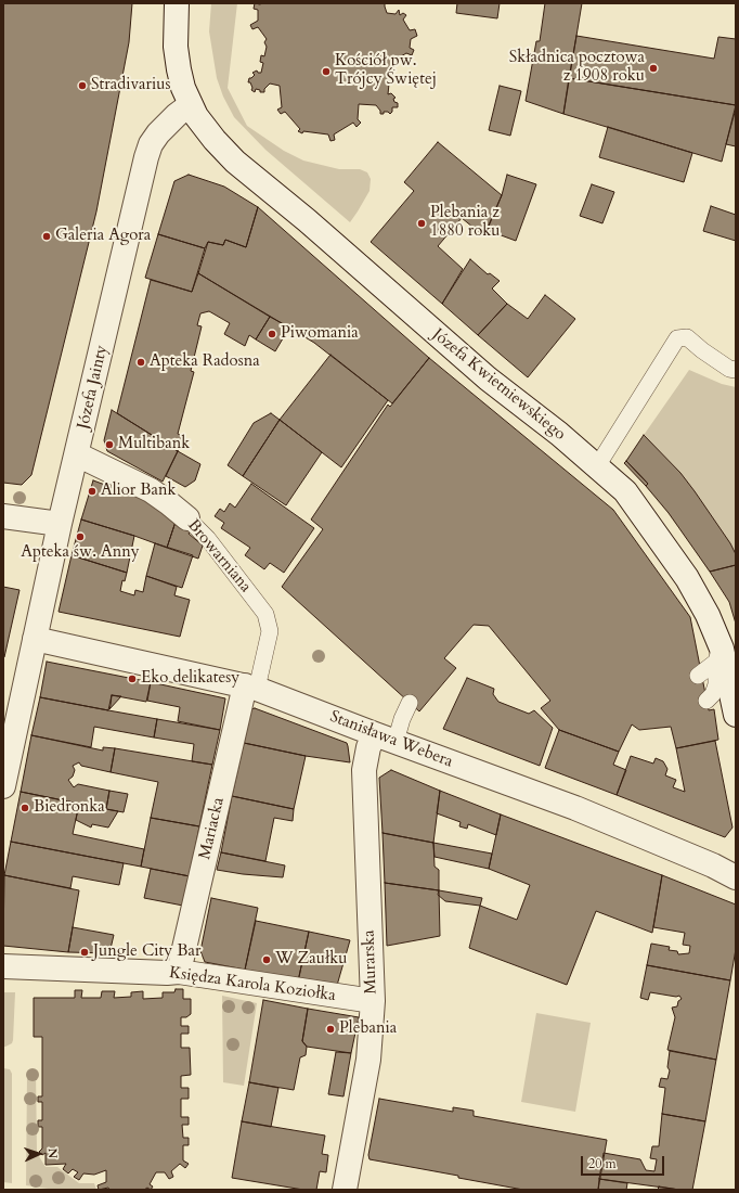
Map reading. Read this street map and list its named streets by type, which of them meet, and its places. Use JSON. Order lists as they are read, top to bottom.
{
  "streets": {
    "street": [
      "Józefa Kwietniewskiego",
      "Józefa Jainty",
      "Browarniana",
      "Stanisława Webera",
      "Mariacka",
      "Murarska",
      "Księdza Karola Koziołka"
    ]
  },
  "crossings": [
    ["Józefa Kwietniewskiego", "Józefa Jainty"],
    ["Józefa Jainty", "Browarniana"],
    ["Józefa Jainty", "Stanisława Webera"],
    ["Browarniana", "Stanisława Webera"],
    ["Browarniana", "Mariacka"],
    ["Stanisława Webera", "Mariacka"],
    ["Stanisława Webera", "Murarska"],
    ["Mariacka", "Księdza Karola Koziołka"],
    ["Murarska", "Księdza Karola Koziołka"]
  ],
  "places": [
    "Składnica pocztowa z 1908 roku",
    "Kościół pw. Trójcy Świętej",
    "Stradivarius",
    "Plebania z 1880 roku",
    "Galeria Agora",
    "Piwomania",
    "Apteka Radosna",
    "Multibank",
    "Alior Bank",
    "Apteka św. Anny",
    "Eko delikatesy",
    "Biedronka",
    "Jungle City Bar",
    "W Zaułku",
    "Plebania"
  ],
  "scale_bar": "20 m",
  "north": "right"
}
